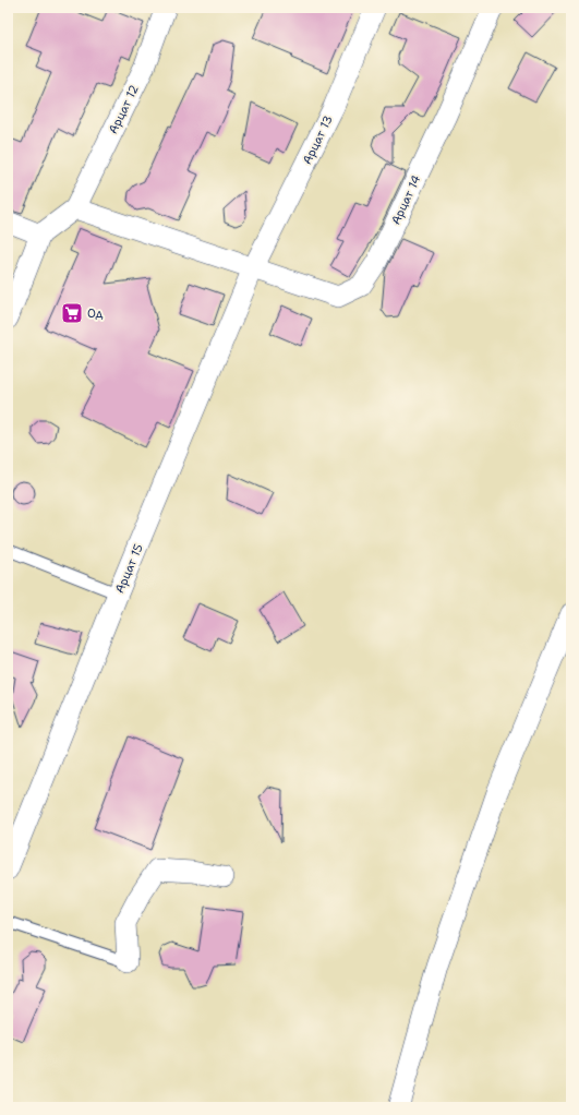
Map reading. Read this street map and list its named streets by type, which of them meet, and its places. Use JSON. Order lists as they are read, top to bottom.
{
  "streets": {
    "street": [
      "Арцат 12",
      "Арцат 13",
      "Арцат 14",
      "Арцат 15"
    ]
  },
  "crossings": [
    ["Арцат 12", "Арцат 14"],
    ["Арцат 13", "Арцат 14"],
    ["Арцат 13", "Арцат 15"],
    ["Арцат 14", "Арцат 15"]
  ],
  "places": {
    "supermarket": ["Од"]
  }
}
